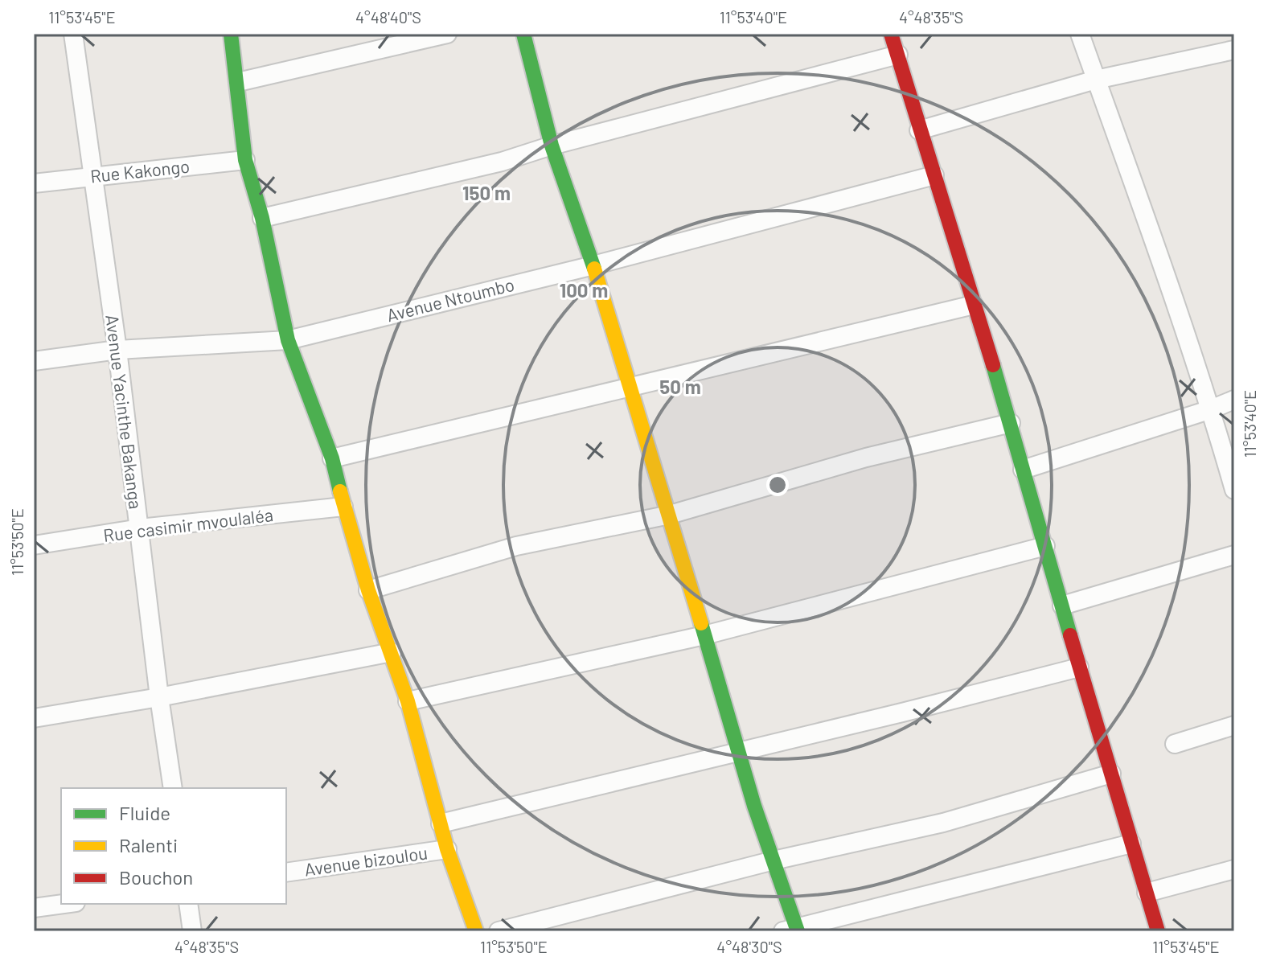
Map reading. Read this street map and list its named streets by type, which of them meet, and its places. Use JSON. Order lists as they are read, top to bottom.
{
  "streets": {
    "street": [
      "Rue Kakongo",
      "Avenue Ntoumbo",
      "Avenue Yacinthe Bakanga",
      "Rue casimir mvoulaléa",
      "Avenue bizoulou"
    ]
  },
  "crossings": [
    ["Rue Kakongo", "Avenue Yacinthe Bakanga"],
    ["Avenue Ntoumbo", "Avenue Yacinthe Bakanga"],
    ["Avenue Yacinthe Bakanga", "Rue casimir mvoulaléa"]
  ],
  "legend": ["Fluide", "Ralenti", "Bouchon"],
  "coordinates": [
    "11°53'45\"E",
    "4°48'40\"S",
    "11°53'40\"E",
    "4°48'35\"S",
    "11°53'50\"E",
    "4°48'30\"S"
  ],
  "rings": ["150 m", "100 m", "50 m"]
}
